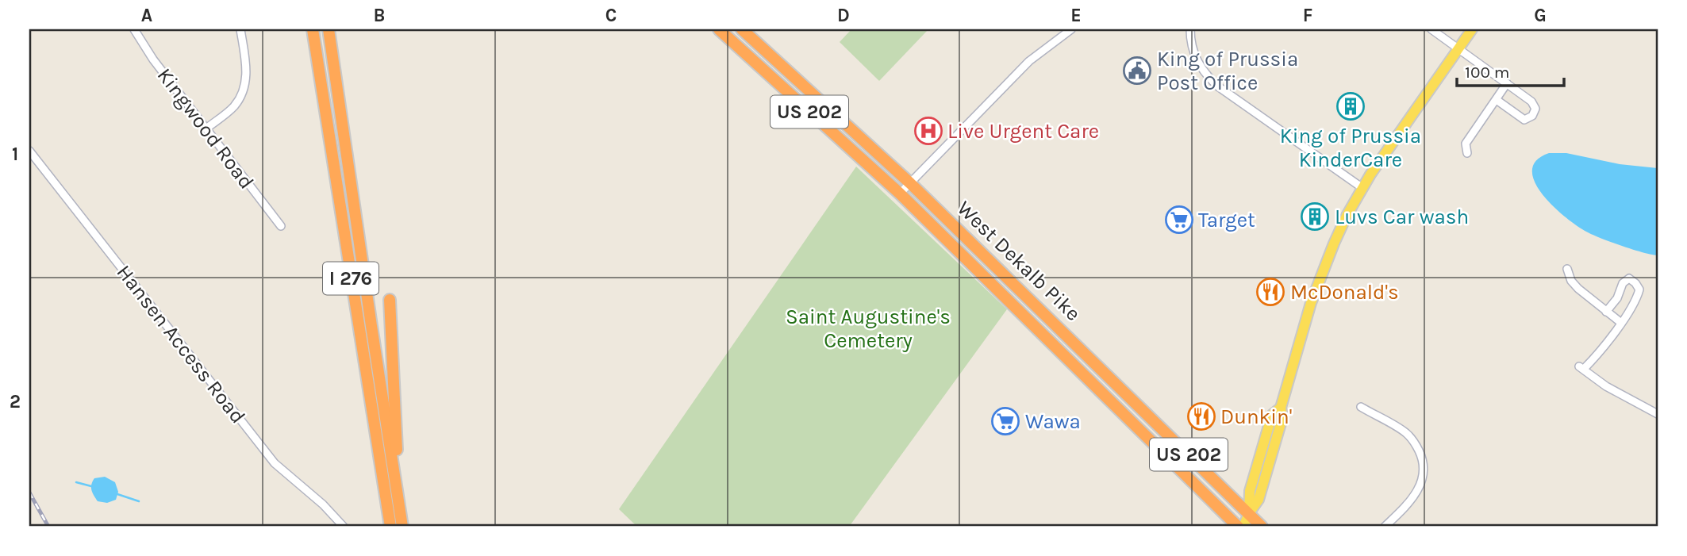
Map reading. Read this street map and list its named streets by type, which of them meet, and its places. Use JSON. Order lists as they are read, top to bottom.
{
  "streets": {
    "highway": ["US 202", "West Dekalb Pike", "I 276"],
    "street": ["Kingwood Road", "Hansen Access Road"]
  },
  "parks": ["Saint Augustine's Cemetery"],
  "places": {
    "public building": ["King of Prussia Post Office"],
    "building": ["King of Prussia KinderCare", "Luvs Car wash"],
    "hospital": ["Live Urgent Care"],
    "supermarket": ["Target", "Wawa"],
    "restaurant": ["McDonald's", "Dunkin'"]
  },
  "scale_bar": "100 m",
  "grid": {
    "columns": [
      "A",
      "B",
      "C",
      "D",
      "E",
      "F",
      "G"
    ],
    "rows": ["1", "2"]
  }
}
